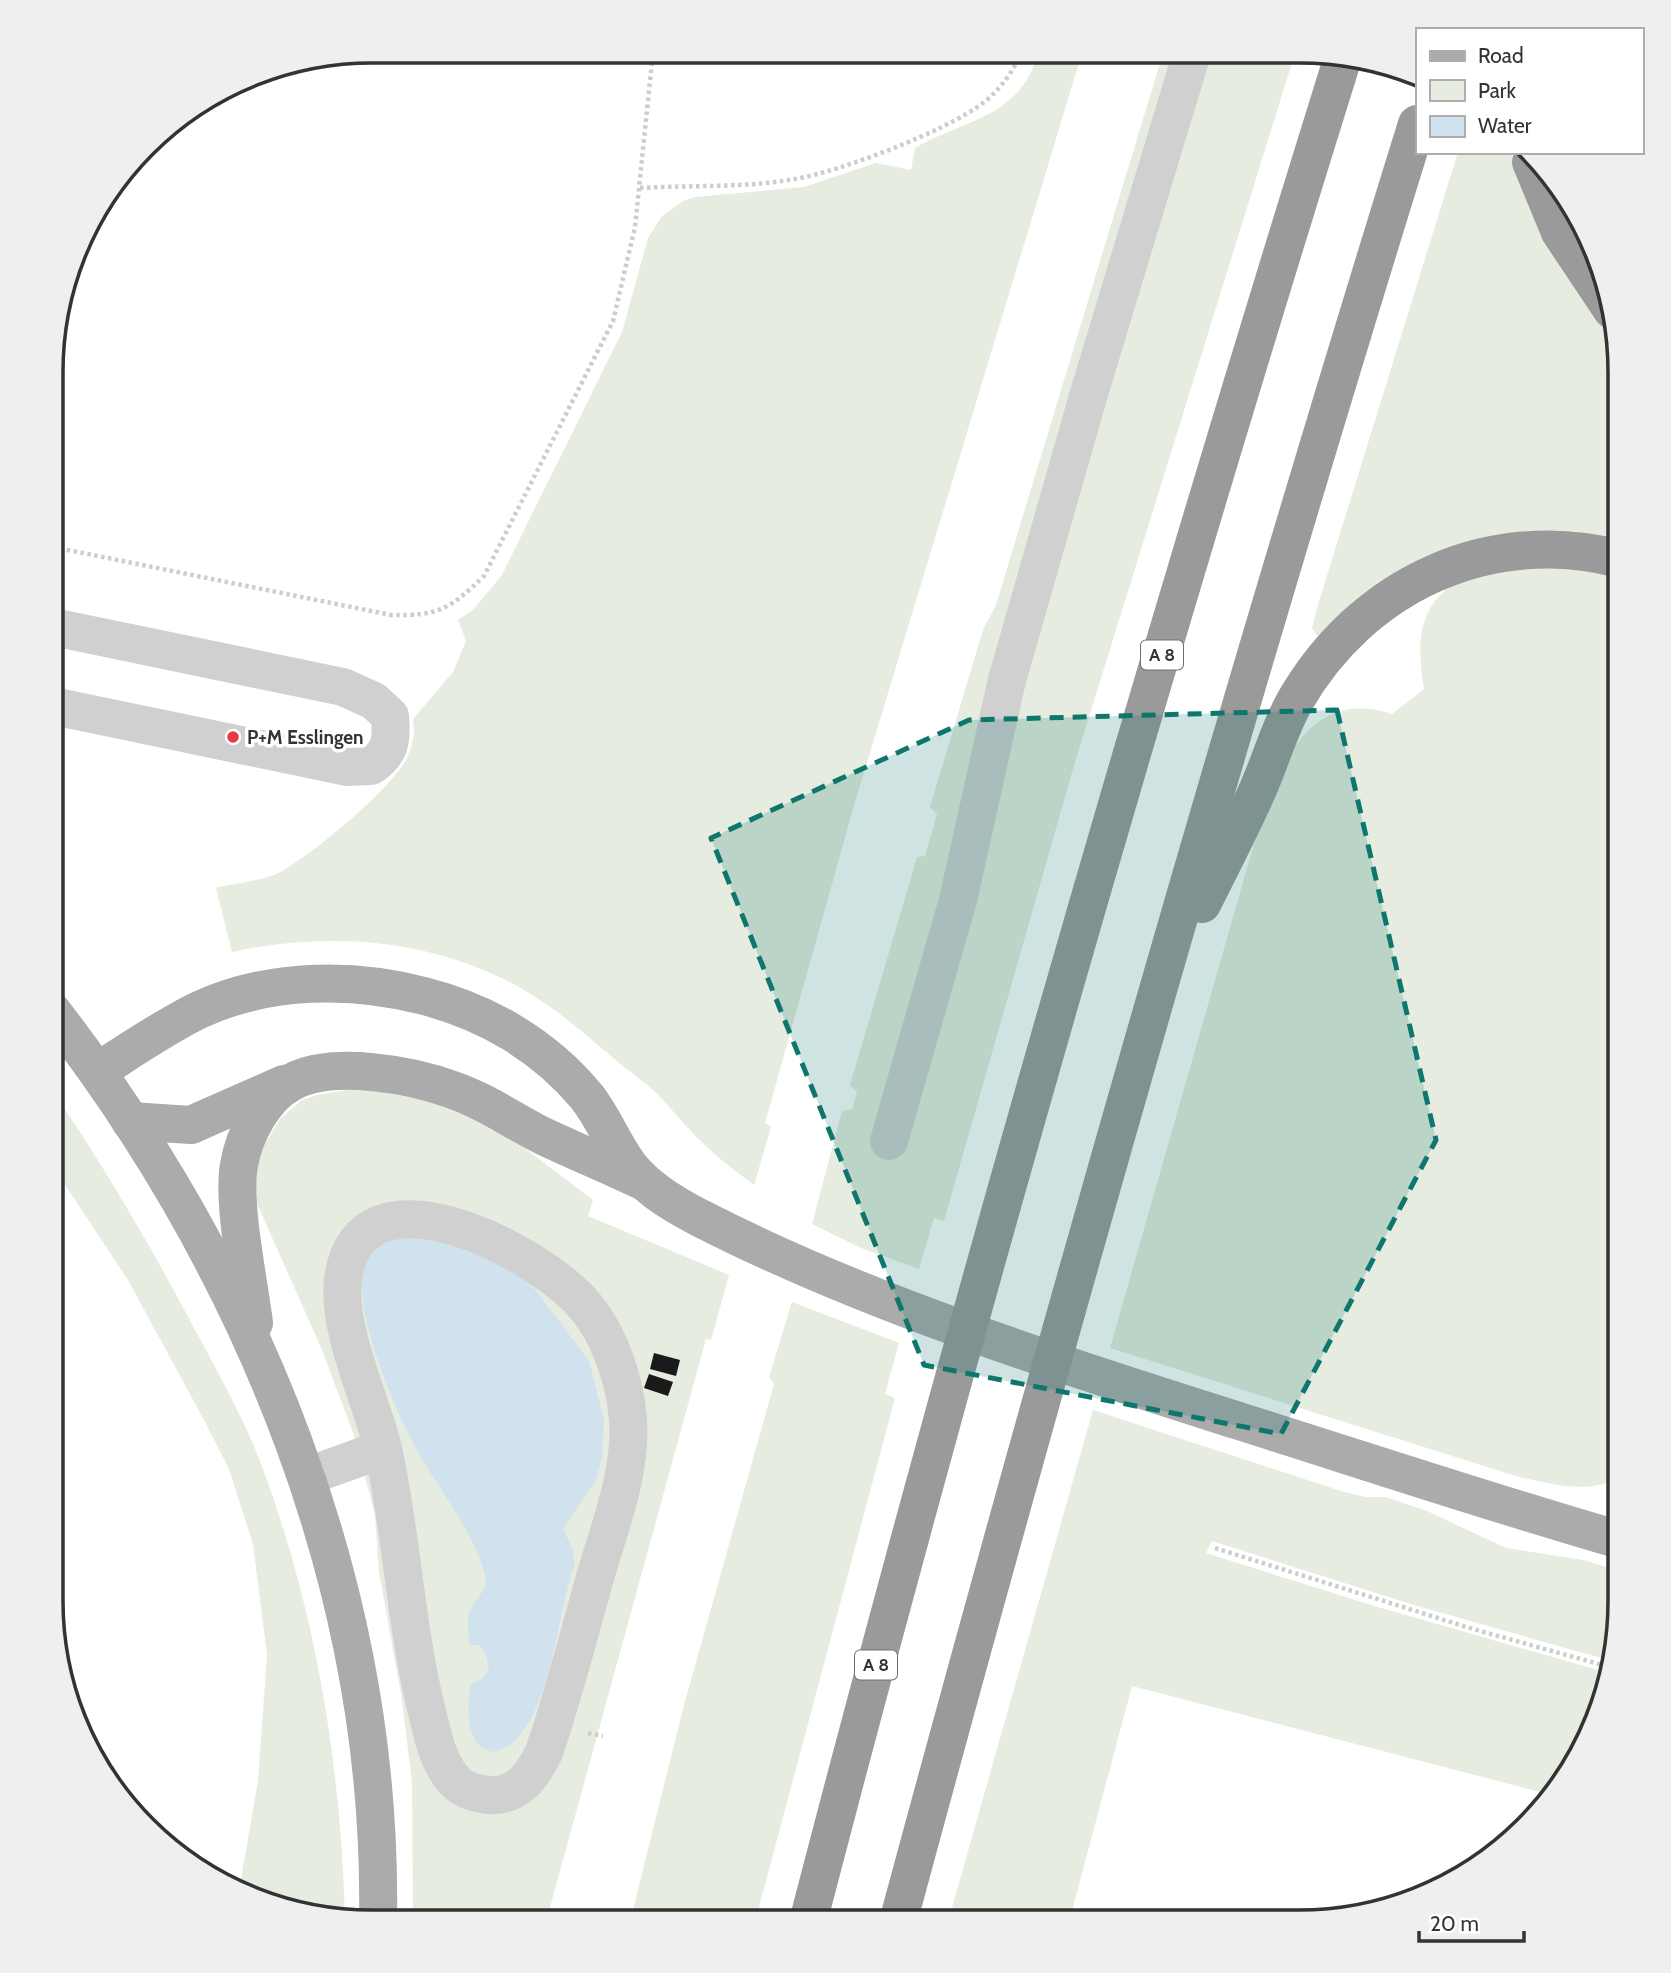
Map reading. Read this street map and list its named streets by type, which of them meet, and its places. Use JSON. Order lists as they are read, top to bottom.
{
  "streets": {
    "highway": ["A 8"]
  },
  "places": ["P+M Esslingen"],
  "legend": ["Road", "Park", "Water"],
  "scale_bar": "20 m"
}
